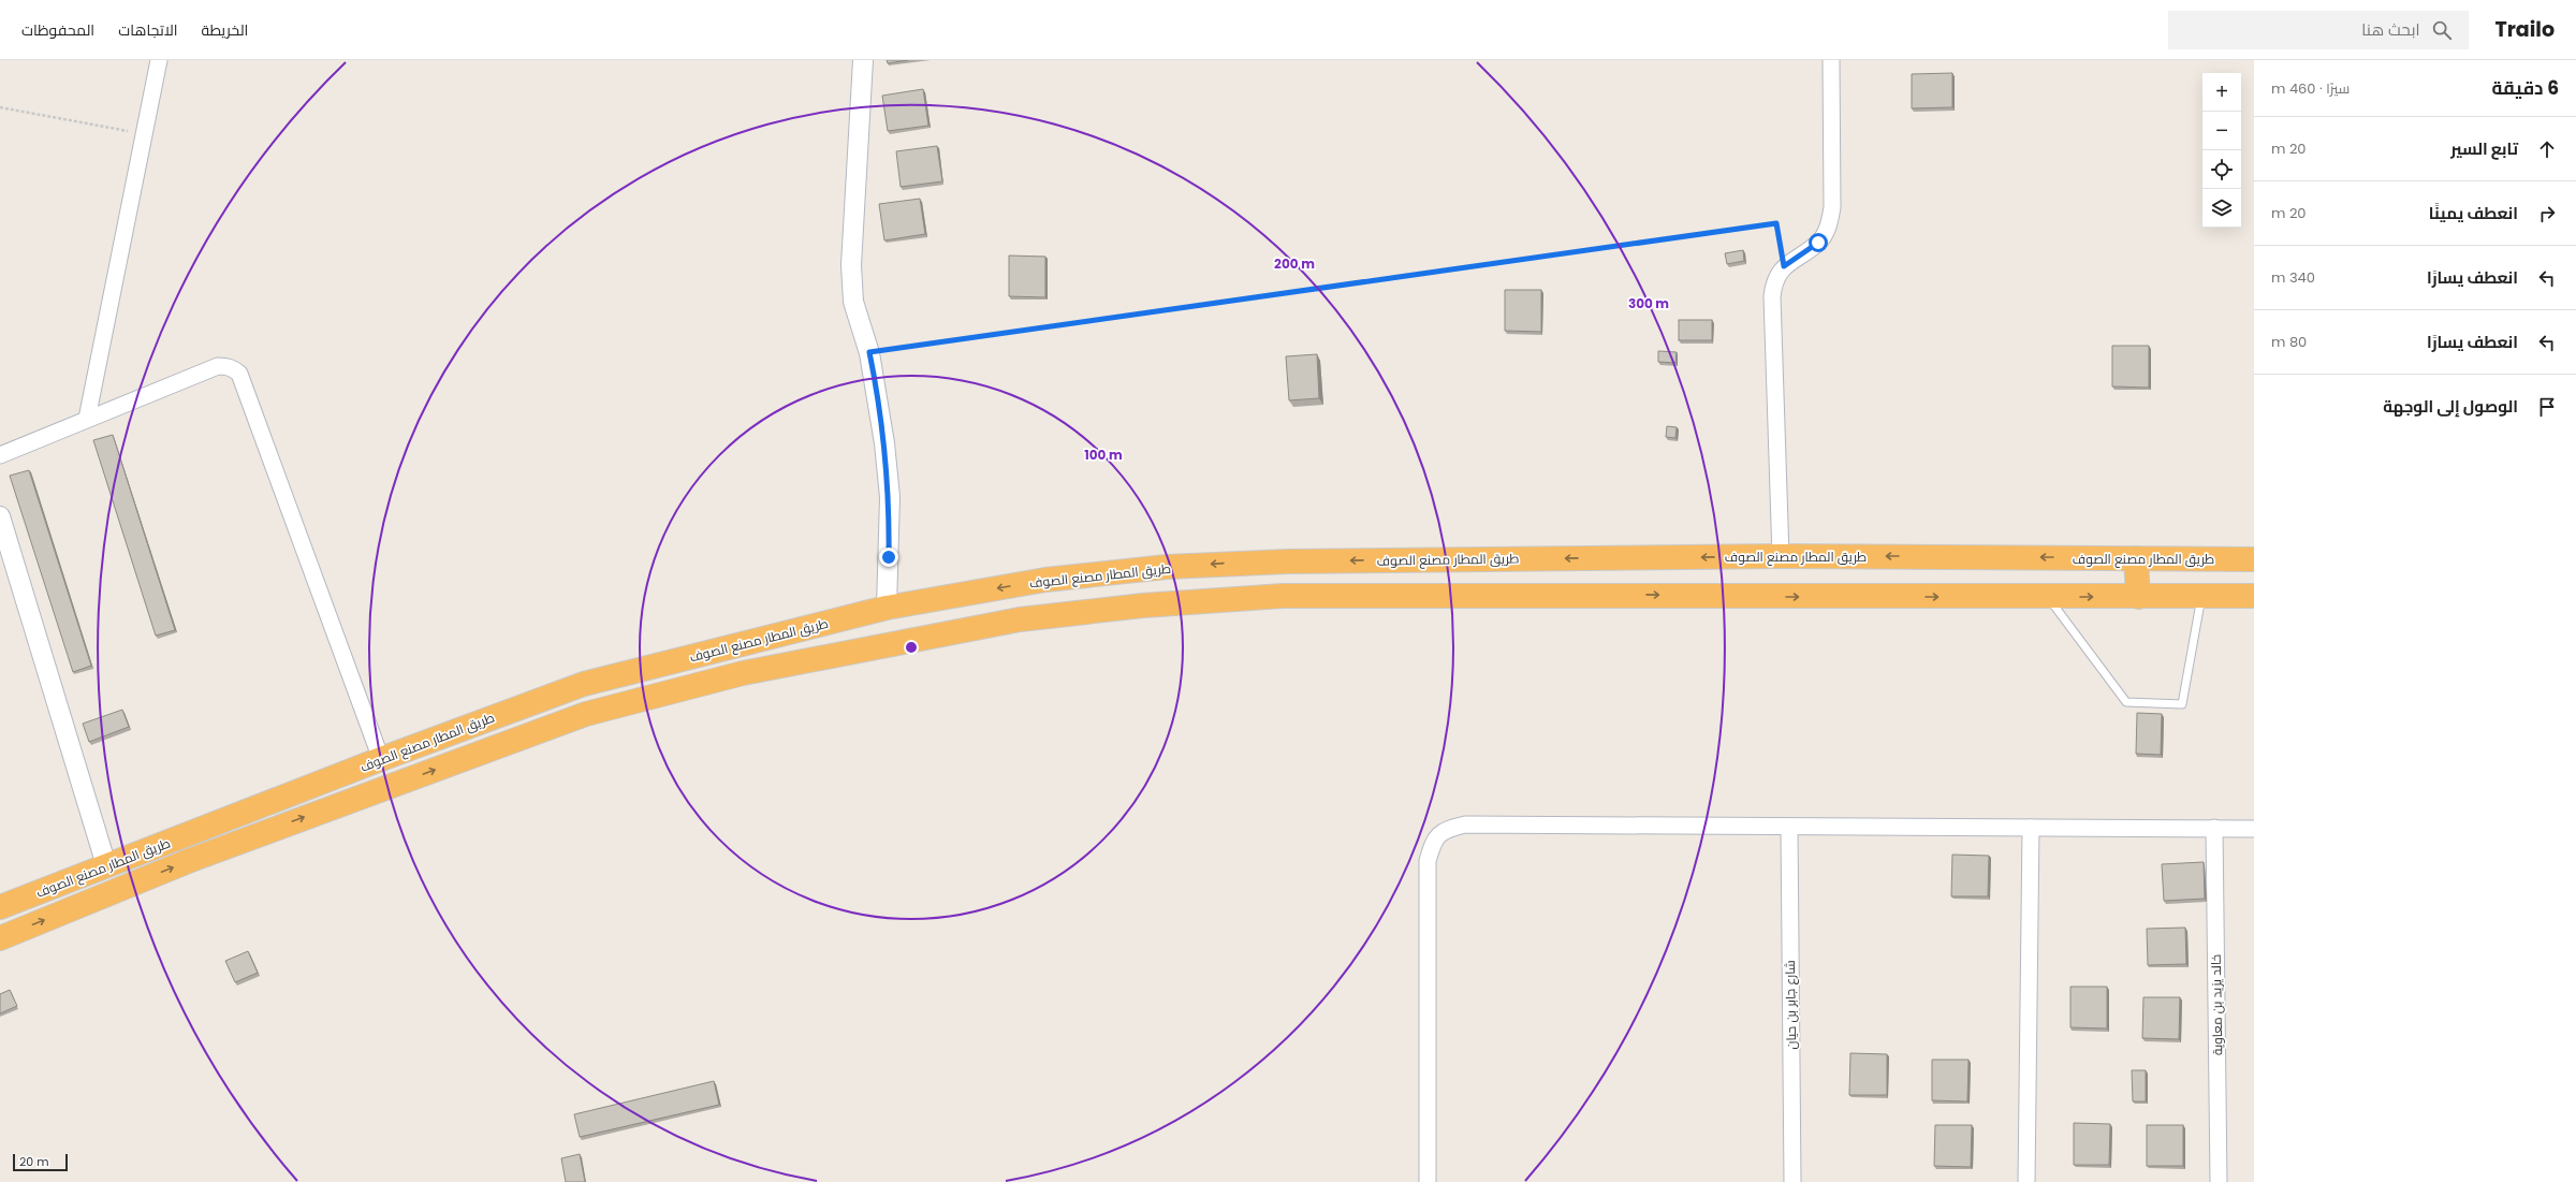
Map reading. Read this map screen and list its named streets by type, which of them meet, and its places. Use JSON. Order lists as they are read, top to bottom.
{
  "streets": {
    "highway": ["طريق المطار مصنع الصوف"],
    "street": ["شارع جابر بن حيان", "خالد يزيد بن معاوية"]
  },
  "scale_bar": "20 m",
  "page": {
    "header": "Trailo",
    "search": "ابحث هنا",
    "nav": ["الخريطة", "الاتجاهات", "المحفوظات"],
    "heading": ["6 دقيقة", "سيرًا · 460 m"],
    "map_buttons": ["+", "−"],
    "list": [
      ["تابع السير", "20 m"],
      ["انعطف يمينًا", "20 m"],
      ["انعطف يسارًا", "340 m"],
      ["انعطف يسارًا", "80 m"],
      "الوصول إلى الوجهة"
    ],
    "scale": "20 m"
  },
  "rings": ["200 m", "300 m", "100 m"]
}
